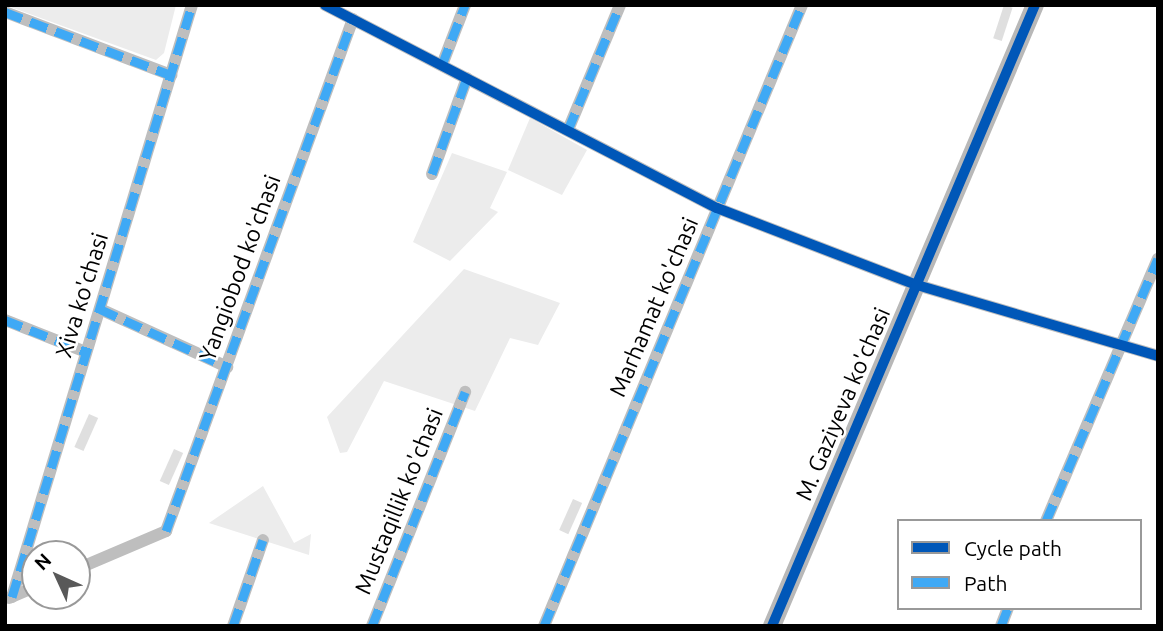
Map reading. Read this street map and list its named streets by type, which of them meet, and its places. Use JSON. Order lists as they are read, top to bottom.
{
  "streets": {
    "street": [
      "Yangiobod ko'chasi",
      "Xiva ko'chasi",
      "Marhamat ko'chasi",
      "M. Gaziyeva ko'chasi",
      "Mustaqillik ko'chasi"
    ]
  },
  "legend": ["Cycle path", "Path"],
  "north": "top left"
}
